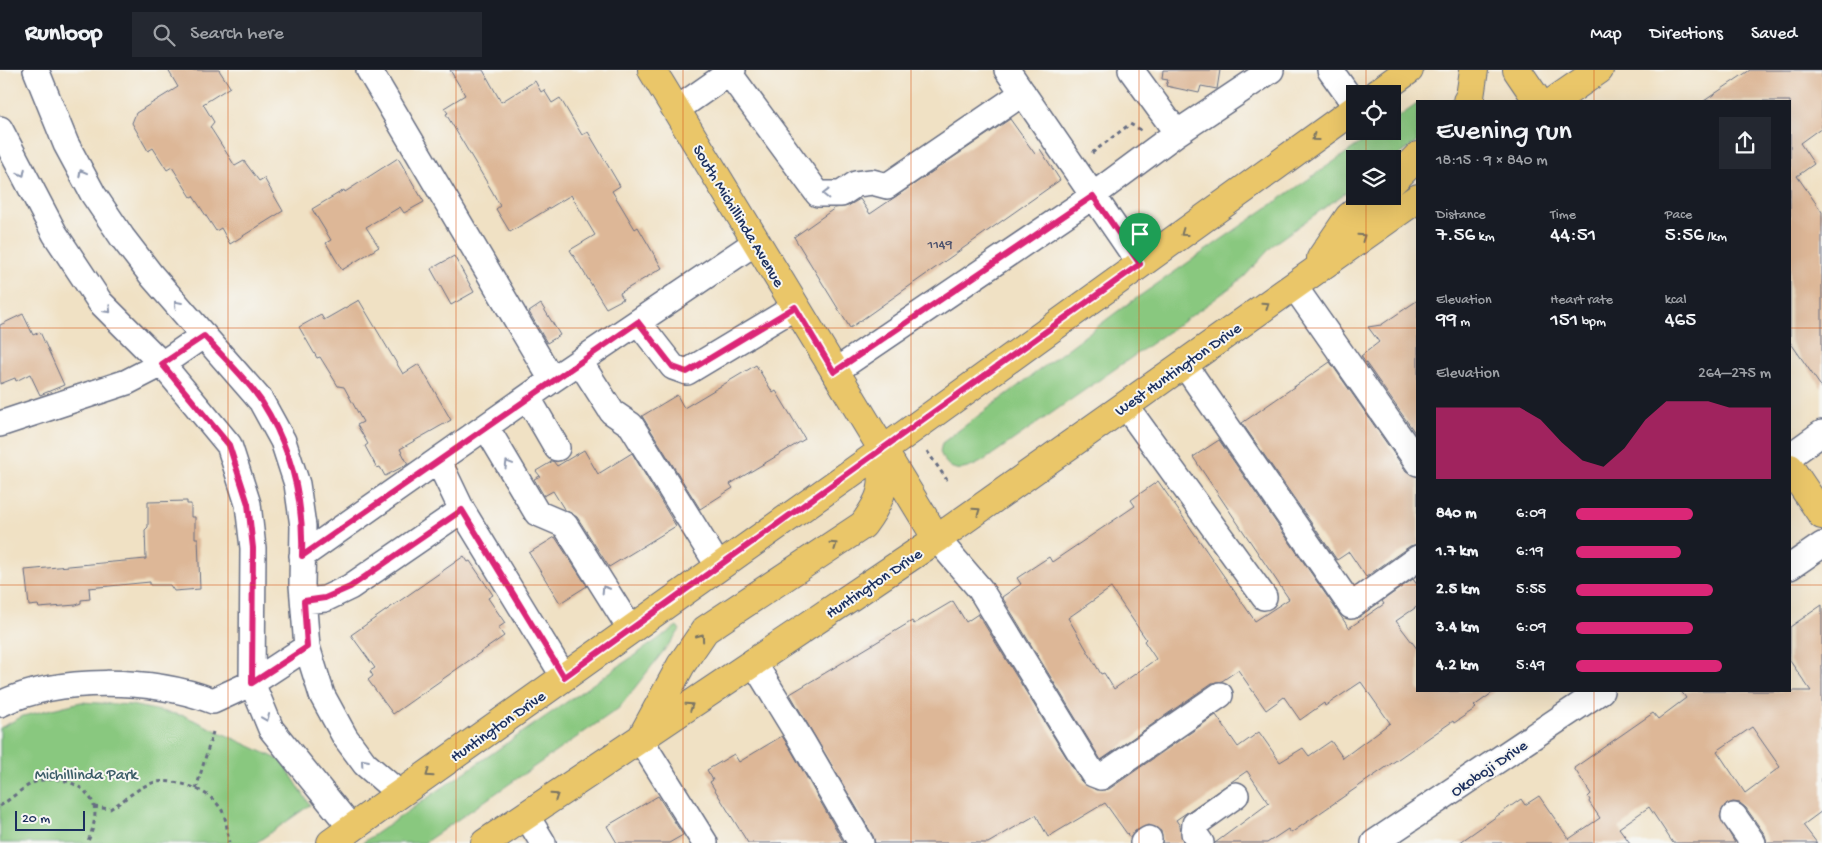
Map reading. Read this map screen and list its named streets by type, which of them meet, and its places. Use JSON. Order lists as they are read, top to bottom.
{
  "streets": {
    "main road": ["South Michillinda Avenue", "West Huntington Drive", "Huntington Drive"],
    "street": ["Okoboji Drive"]
  },
  "crossings": [
    ["South Michillinda Avenue", "West Huntington Drive"],
    ["South Michillinda Avenue", "Huntington Drive"],
    ["West Huntington Drive", "Huntington Drive"]
  ],
  "parks": ["Michillinda Park"],
  "house_numbers": ["1149"],
  "scale_bar": "20 m",
  "page": {
    "header": "Runloop",
    "search": "Search here",
    "nav": ["Map", "Directions", "Saved"],
    "heading": ["Evening run", "18:15 · 9 × 840 m"],
    "stats": [
      ["Distance", "7.56 km"],
      ["Time", "44:51"],
      ["Pace", "5:56 /km"],
      ["Elevation", "99 m"],
      ["Heart rate", "151 bpm"],
      ["kcal", "465"]
    ],
    "chart": ["Elevation", "264–275 m"],
    "list": [
      {
        "name": "840 m",
        "note": "6:09"
      },
      {
        "name": "1.7 km",
        "note": "6:19"
      },
      {
        "name": "2.5 km",
        "note": "5:55"
      },
      {
        "name": "3.4 km",
        "note": "6:09"
      },
      {
        "name": "4.2 km",
        "note": "5:49"
      }
    ],
    "scale": "20 m"
  }
}
